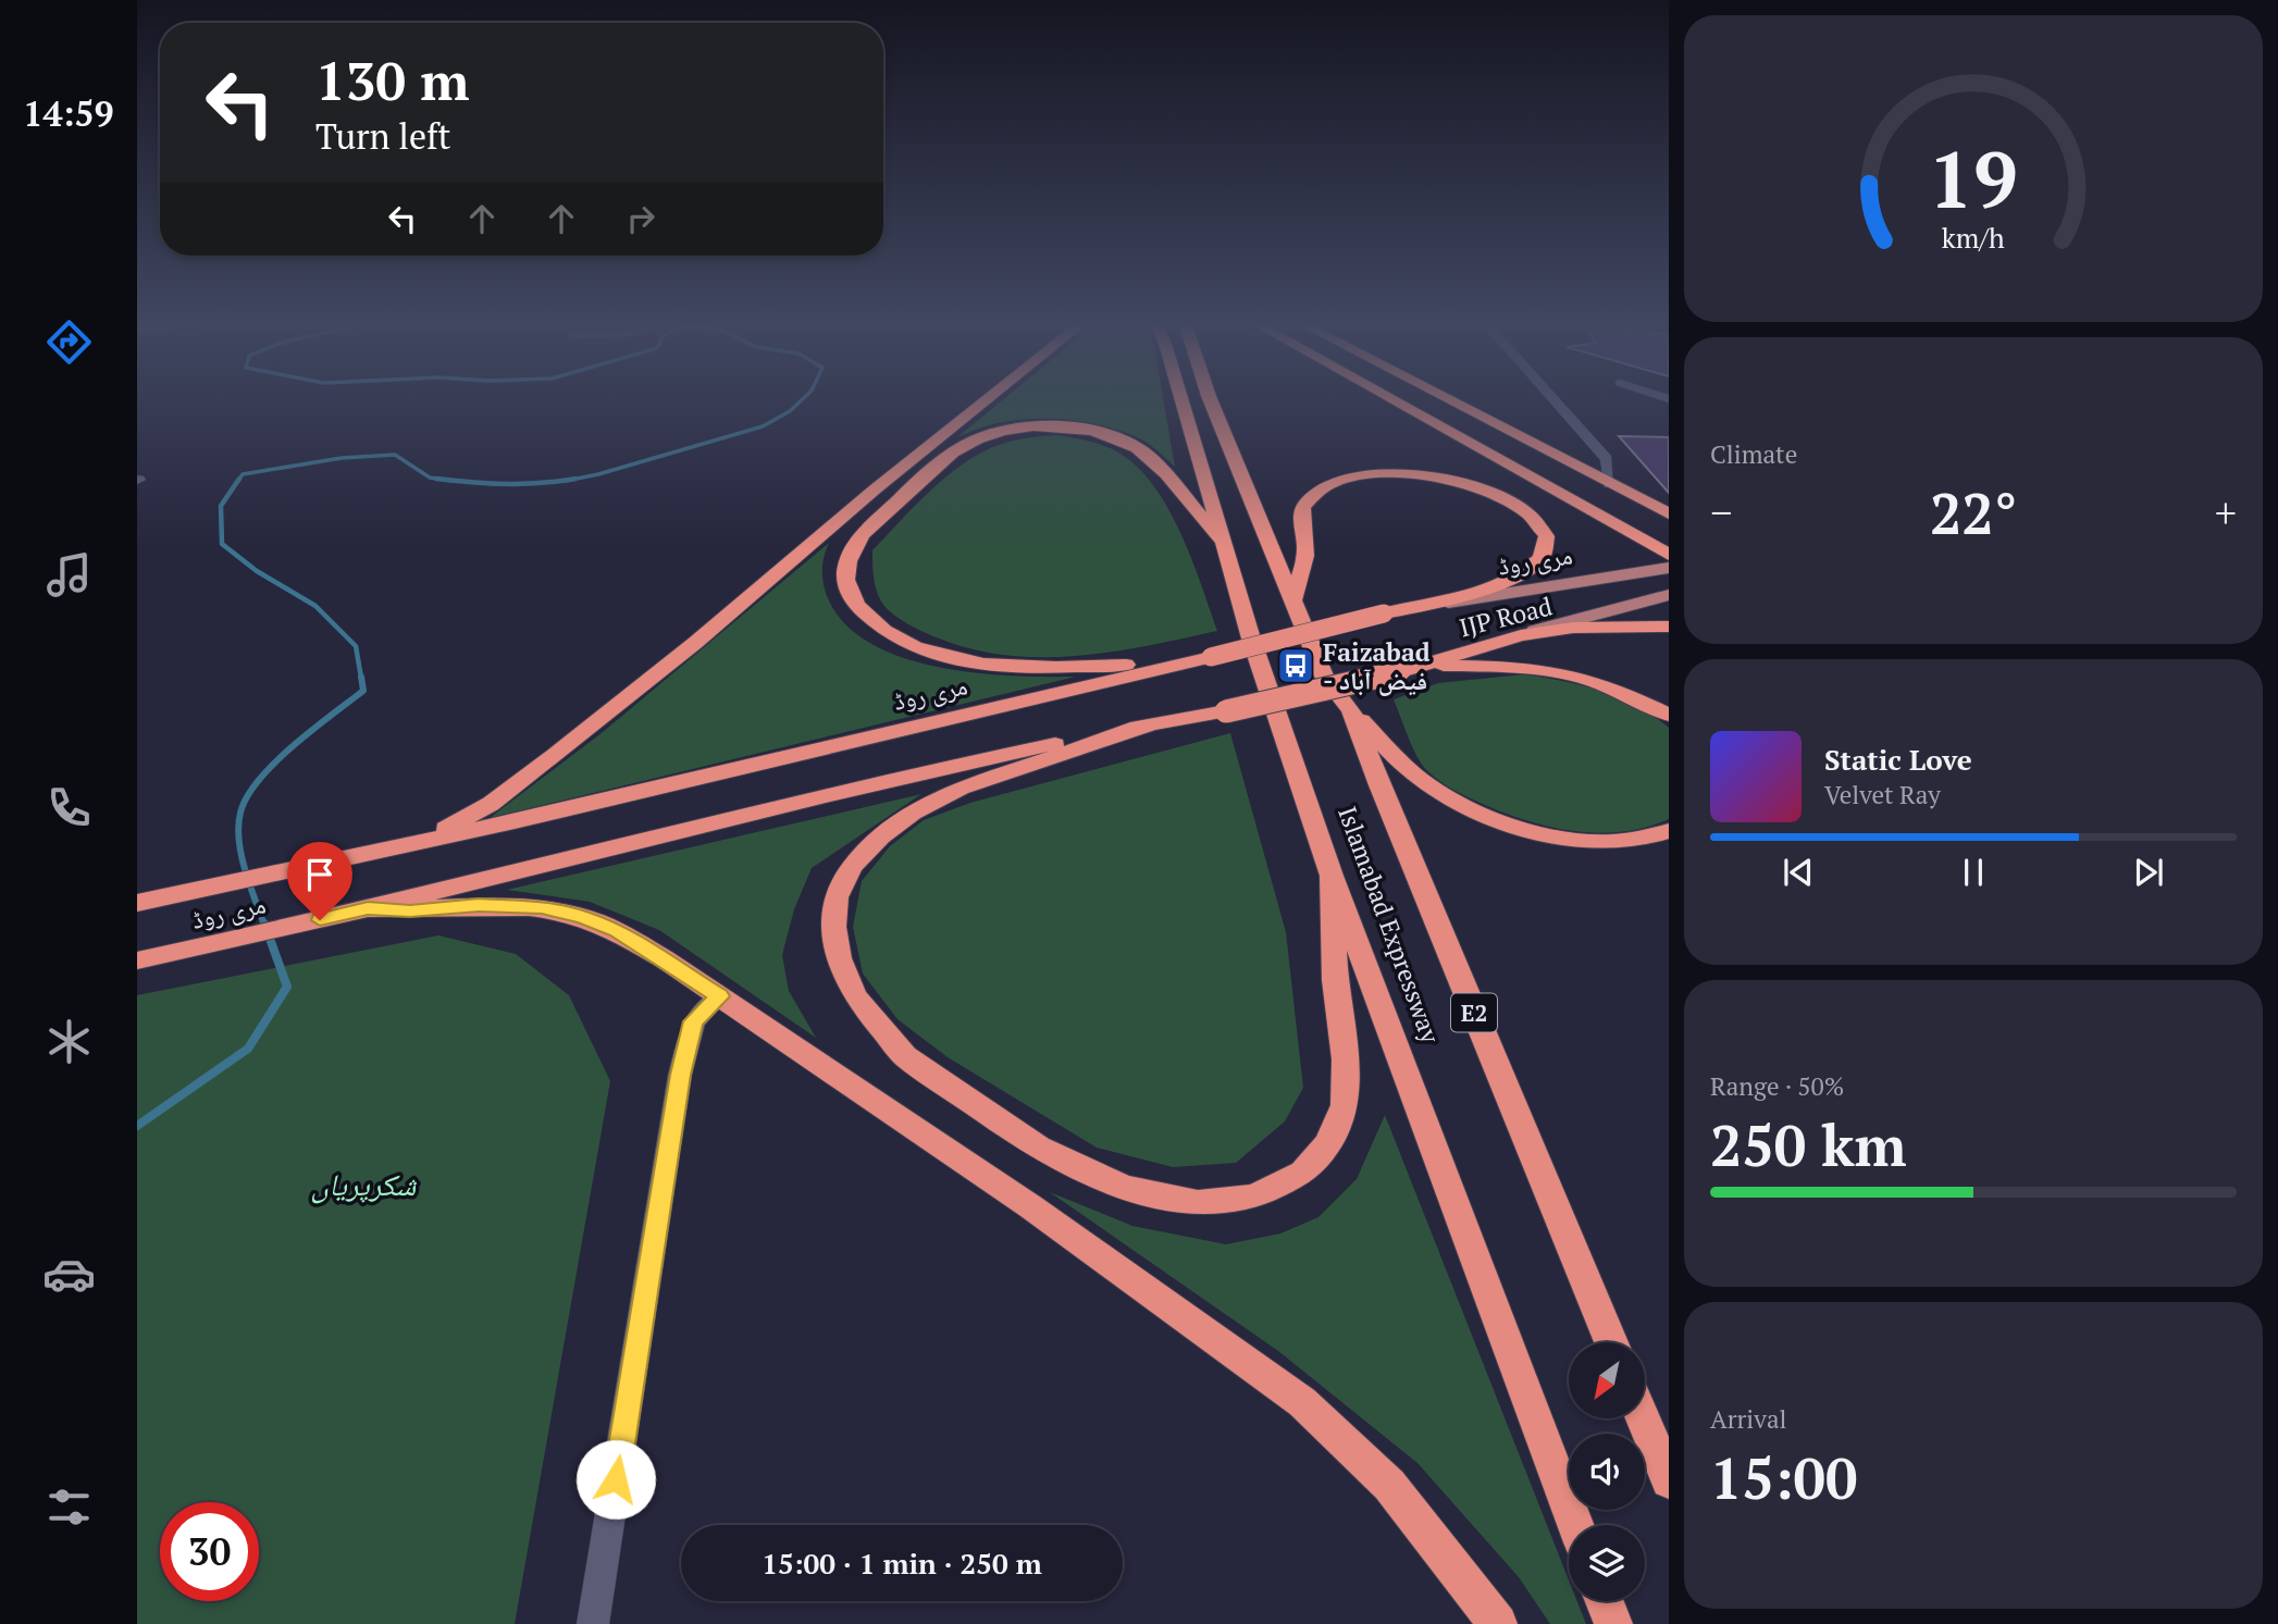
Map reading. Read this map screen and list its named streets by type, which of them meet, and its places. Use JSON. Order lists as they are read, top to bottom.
{
  "streets": {
    "highway": [
      "مری روڈ",
      "IJP Road",
      "Islamabad Expressway",
      "E2"
    ]
  },
  "crossings": [
    ["مری روڈ", "IJP Road"]
  ],
  "parks": ["شکرپریاں"],
  "places": {
    "bus stop": ["Faizabad - فیض آباد"]
  },
  "north": "bottom left",
  "page": {
    "tabs": "14:59",
    "turn": ["130 m", "Turn left"],
    "tile": [
      "Climate",
      ["Range · 50%", "250 km"],
      ["Arrival", "15:00"]
    ],
    "heat": ["−", "22°", "+"],
    "song": ["Static Love", "Velvet Ray"],
    "limit": "30",
    "trip": "15:00 · 1 min · 250 m",
    "gauge": ["19", "km/h"]
  }
}
